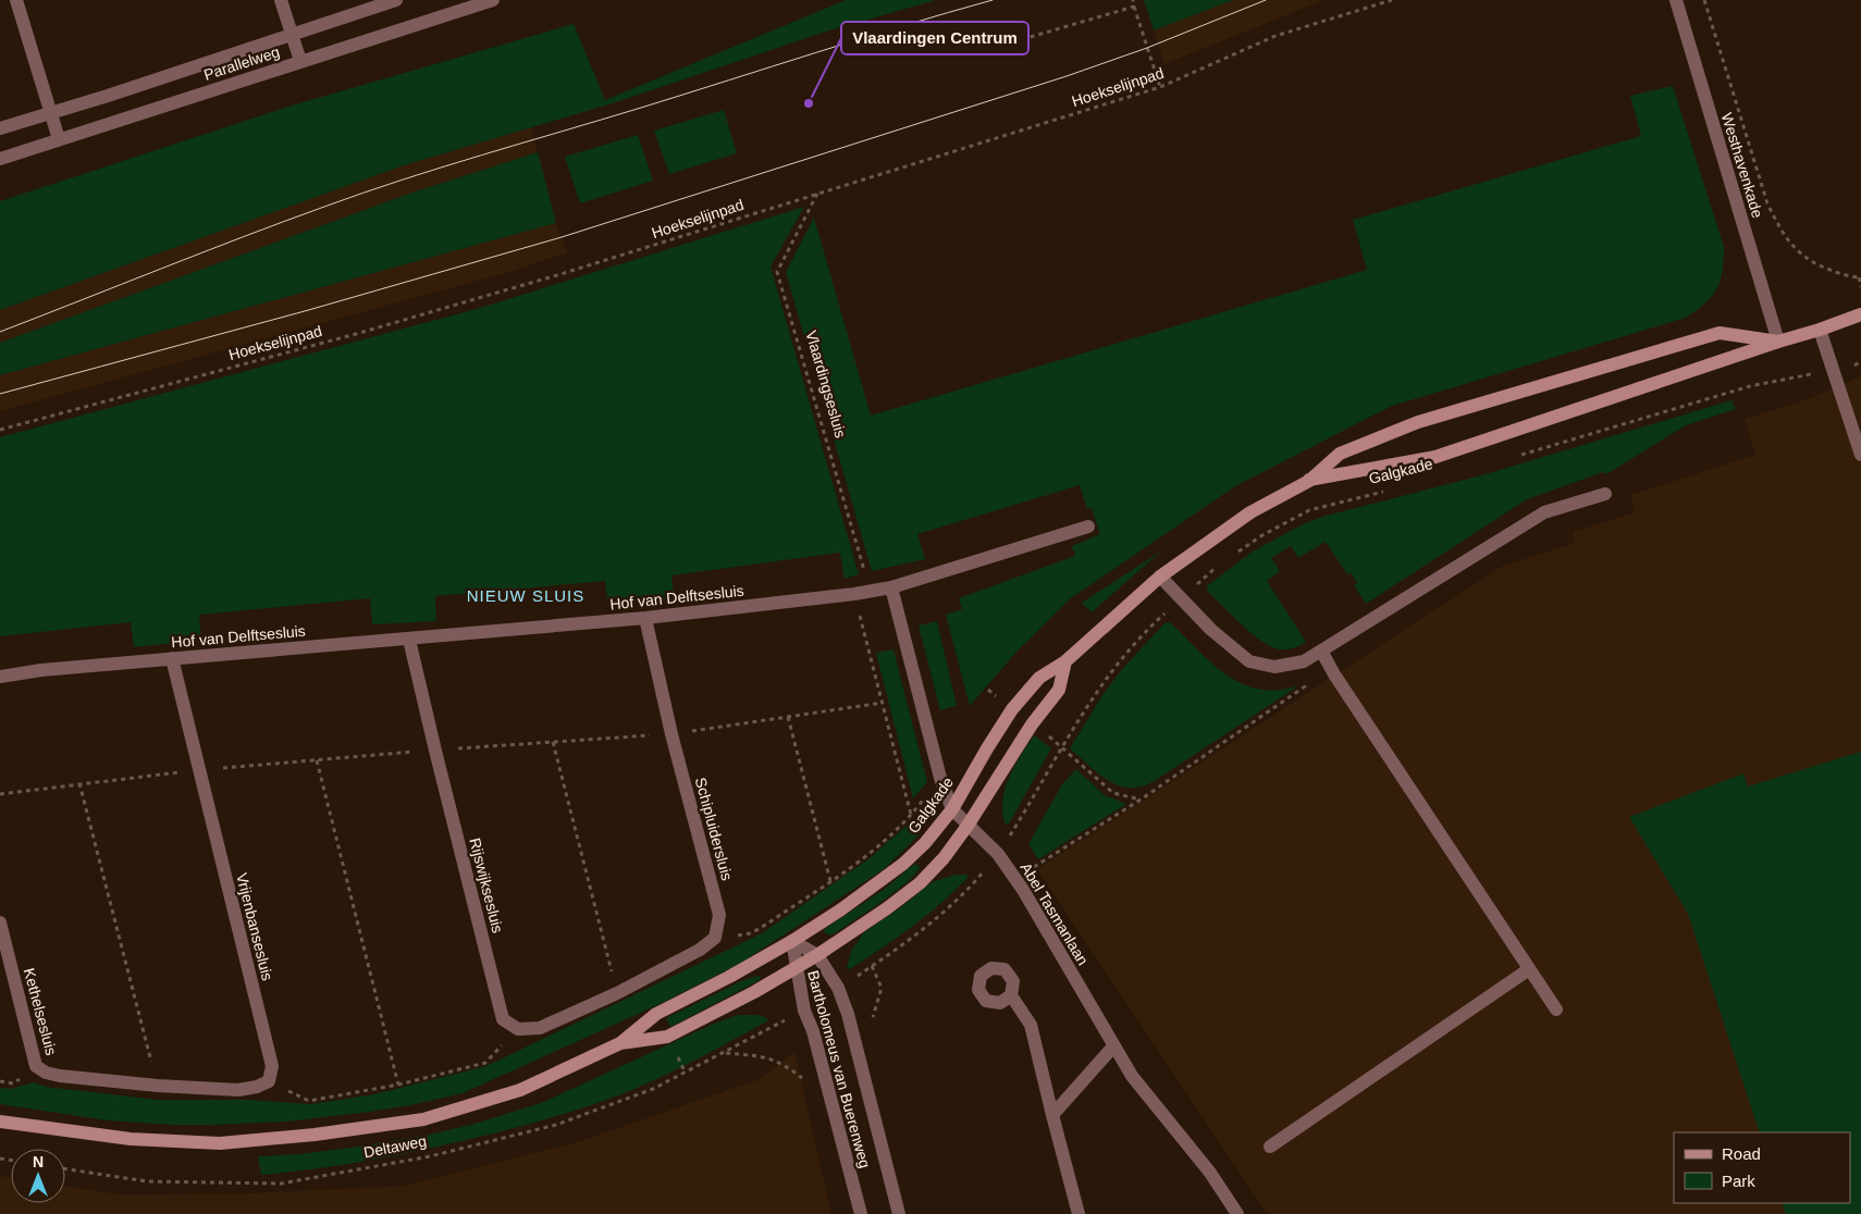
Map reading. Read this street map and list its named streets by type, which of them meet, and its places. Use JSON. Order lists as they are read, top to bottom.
{
  "streets": {
    "main road": ["Galgkade", "Deltaweg"],
    "street": [
      "Parallelweg",
      "Westhavenkade",
      "Hof van Delftsesluis",
      "Schipluidersluis",
      "Rijswijksesluis",
      "Abel Tasmanlaan",
      "Vrijenbansesluis",
      "Kethelsesluis",
      "Bartholomeus van Buerenweg"
    ],
    "path": ["Hoekselijnpad", "Vlaardingsesluis"]
  },
  "crossings": [
    ["Hoekselijnpad", "Vlaardingsesluis"],
    ["Westhavenkade", "Galgkade"],
    ["Vlaardingsesluis", "Hof van Delftsesluis"],
    ["Galgkade", "Abel Tasmanlaan"],
    ["Galgkade", "Bartholomeus van Buerenweg"],
    ["Galgkade", "Deltaweg"],
    ["Hof van Delftsesluis", "Schipluidersluis"],
    ["Hof van Delftsesluis", "Rijswijksesluis"],
    ["Hof van Delftsesluis", "Vrijenbansesluis"],
    ["Bartholomeus van Buerenweg", "Deltaweg"]
  ],
  "districts": ["NIEUW SLUIS"],
  "places": ["Vlaardingen Centrum"],
  "legend": ["Road", "Park"],
  "north": "top"
}
